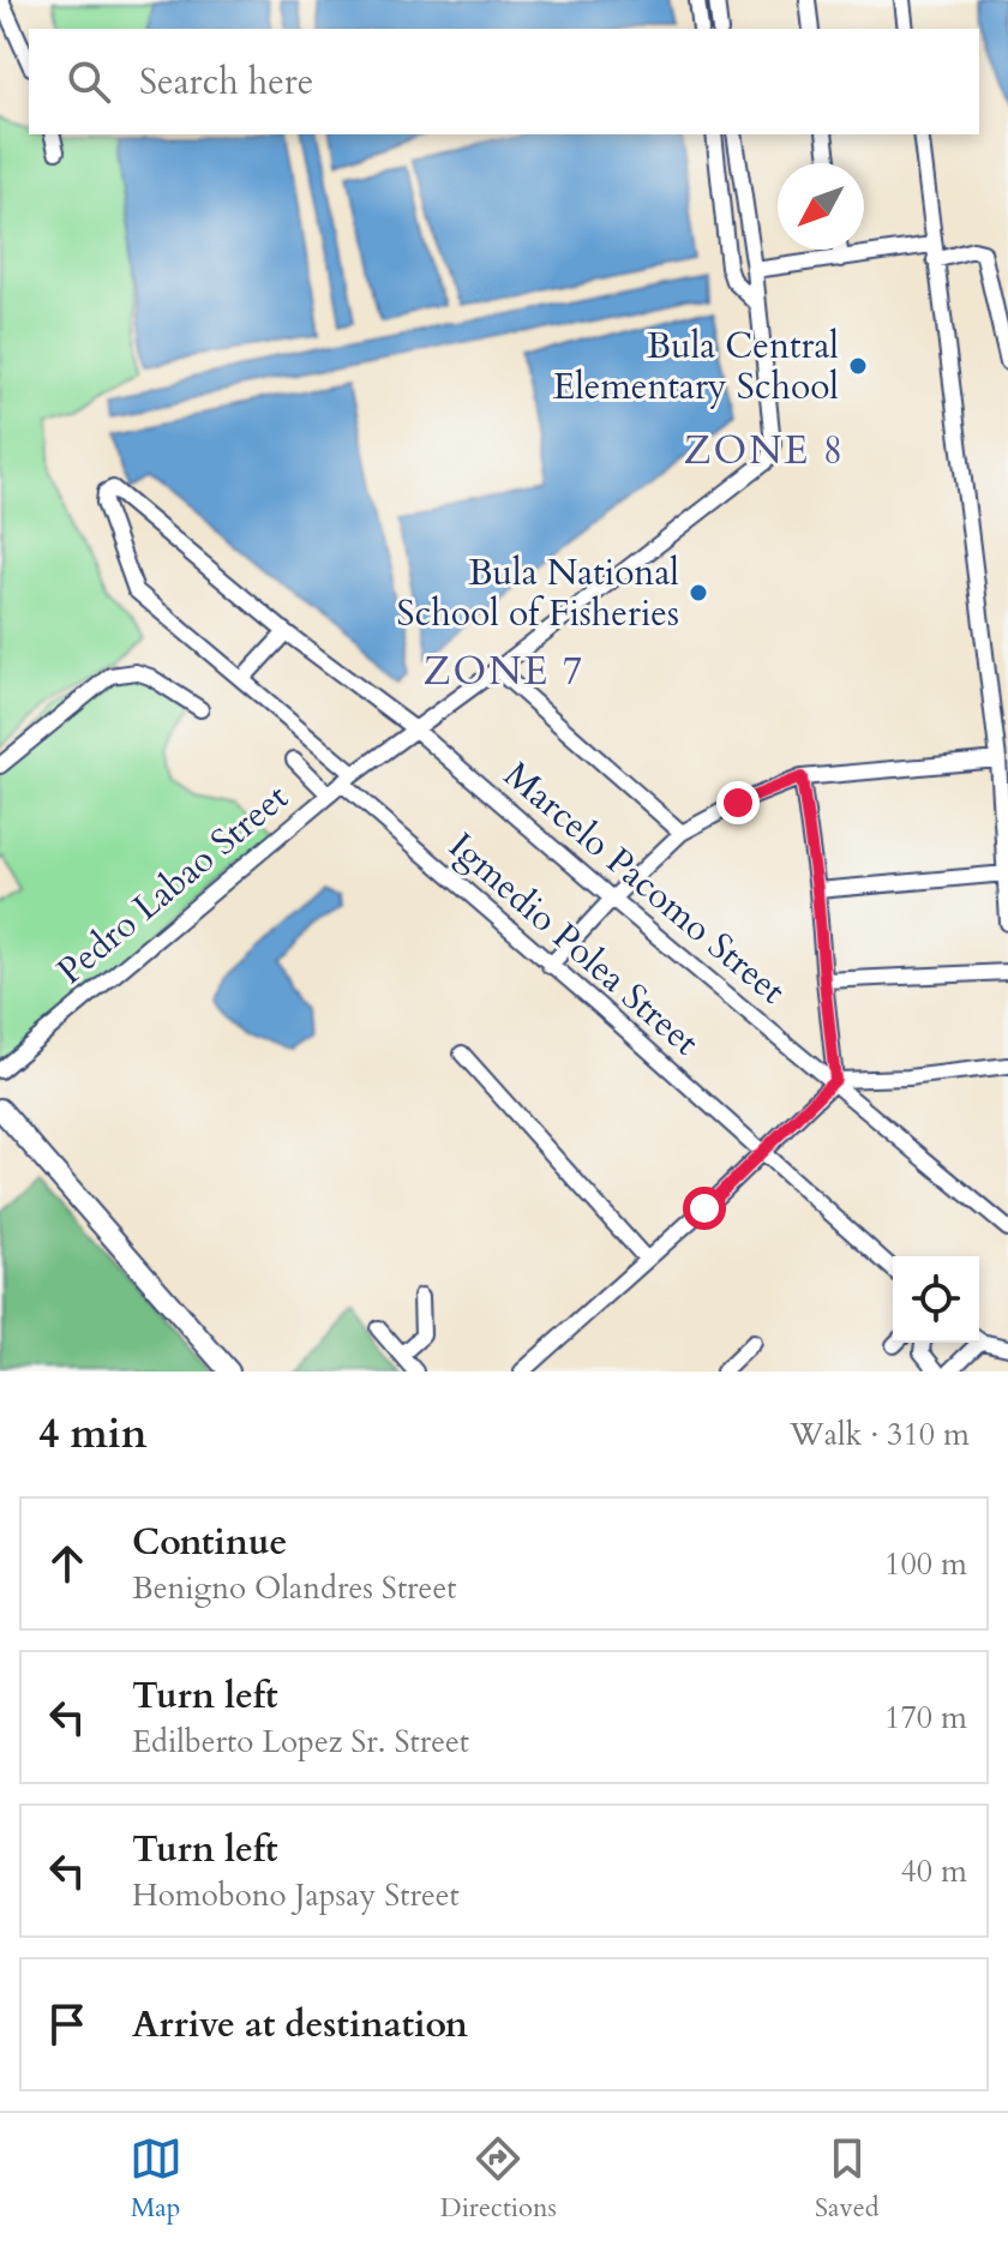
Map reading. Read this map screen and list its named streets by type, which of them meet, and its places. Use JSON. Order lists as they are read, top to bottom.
{
  "streets": {
    "street": ["Marcelo Pacomo Street", "Pedro Labao Street", "Igmedio Polea Street"]
  },
  "crossings": [
    ["Marcelo Pacomo Street", "Pedro Labao Street"],
    ["Marcelo Pacomo Street", "Igmedio Polea Street"],
    ["Pedro Labao Street", "Igmedio Polea Street"]
  ],
  "districts": ["ZONE 8", "ZONE 7"],
  "places": ["Bula Central Elementary School", "Bula National School of Fisheries"],
  "north": "bottom left",
  "page": {
    "search": "Search here",
    "heading": ["4 min", "Walk · 310 m"],
    "list": [
      ["Continue", "Benigno Olandres Street", "100 m"],
      ["Turn left", "Edilberto Lopez Sr. Street", "170 m"],
      ["Turn left", "Homobono Japsay Street", "40 m"],
      "Arrive at destination"
    ],
    "nav": ["Map", "Directions", "Saved"]
  }
}
